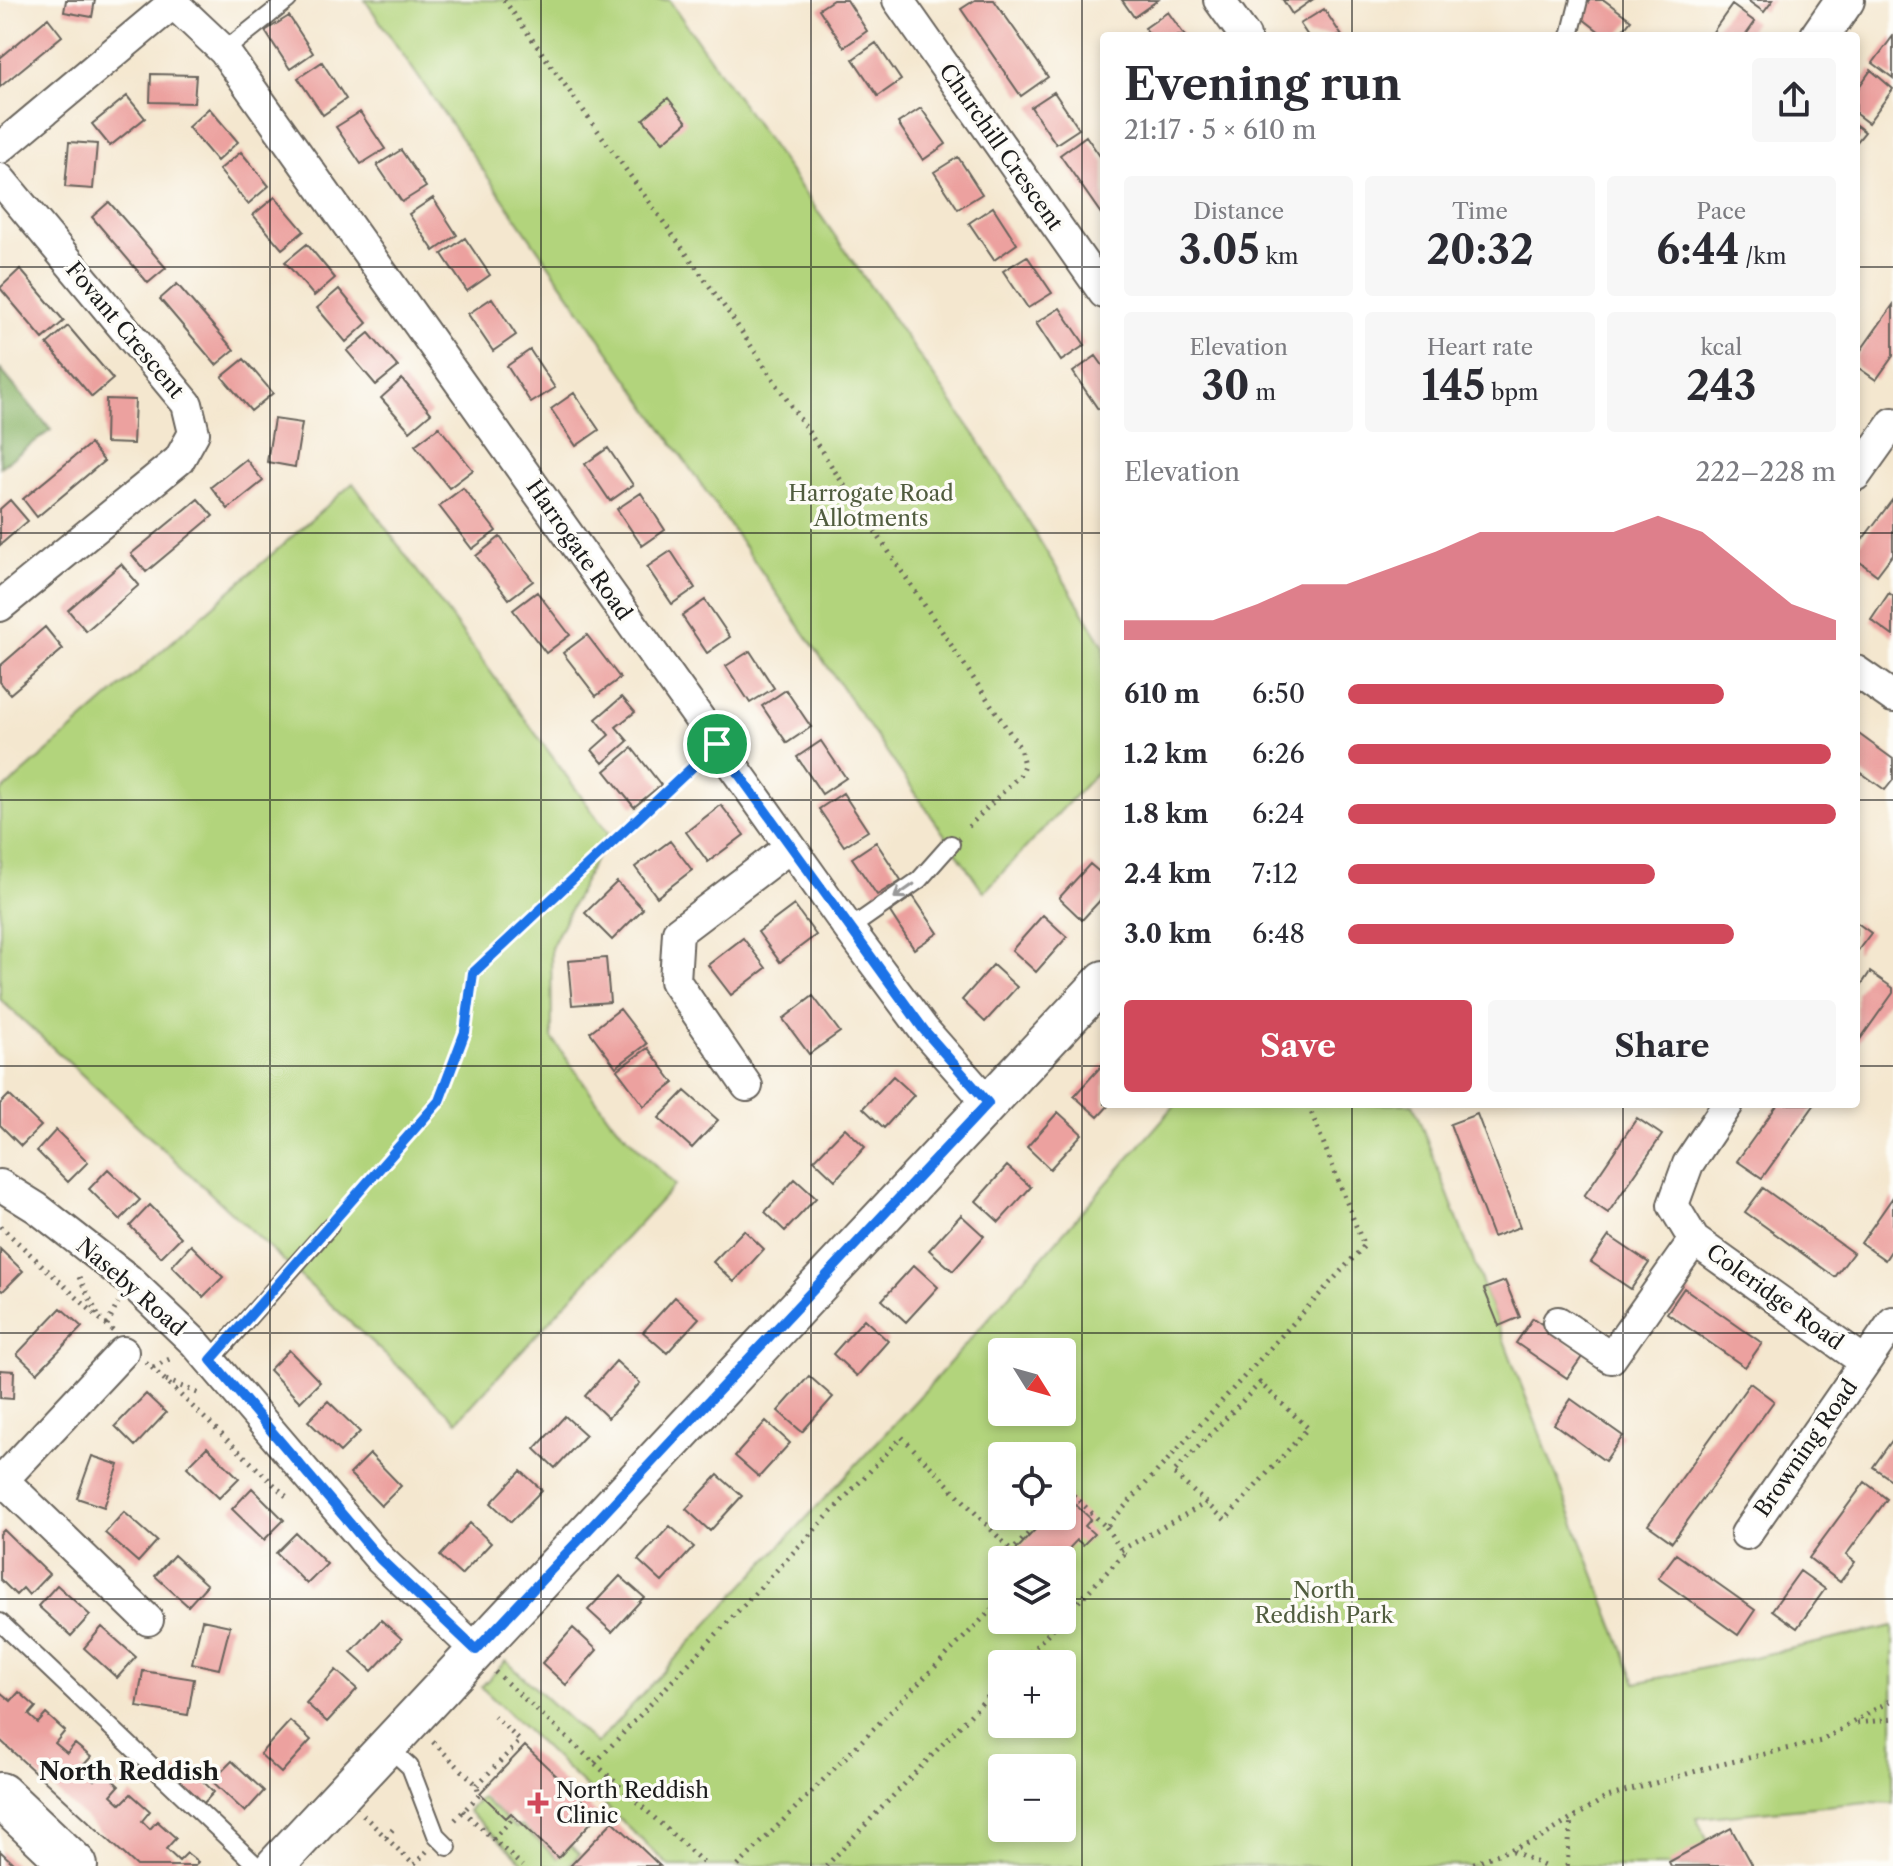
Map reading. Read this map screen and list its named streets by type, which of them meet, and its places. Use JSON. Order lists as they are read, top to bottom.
{
  "streets": {
    "street": [
      "Churchill Crescent",
      "Fovant Crescent",
      "Harrogate Road",
      "Naseby Road",
      "Coleridge Road",
      "Browning Road"
    ]
  },
  "crossings": [
    ["Coleridge Road", "Browning Road"]
  ],
  "districts": ["North Reddish"],
  "parks": ["Harrogate Road Allotments", "North Reddish Park"],
  "places": {
    "health": ["North Reddish Clinic"]
  },
  "north": "bottom right",
  "page": {
    "heading": ["Evening run", "21:17 · 5 × 610 m"],
    "stats": [
      ["Distance", "3.05 km"],
      ["Time", "20:32"],
      ["Pace", "6:44 /km"],
      ["Elevation", "30 m"],
      ["Heart rate", "145 bpm"],
      ["kcal", "243"]
    ],
    "chart": ["Elevation", "222–228 m"],
    "list": [
      {
        "name": "610 m",
        "note": "6:50"
      },
      {
        "name": "1.2 km",
        "note": "6:26"
      },
      {
        "name": "1.8 km",
        "note": "6:24"
      },
      {
        "name": "2.4 km",
        "note": "7:12"
      },
      {
        "name": "3.0 km",
        "note": "6:48"
      }
    ],
    "buttons": ["Save", "Share"],
    "map_buttons": ["+", "−"]
  }
}
